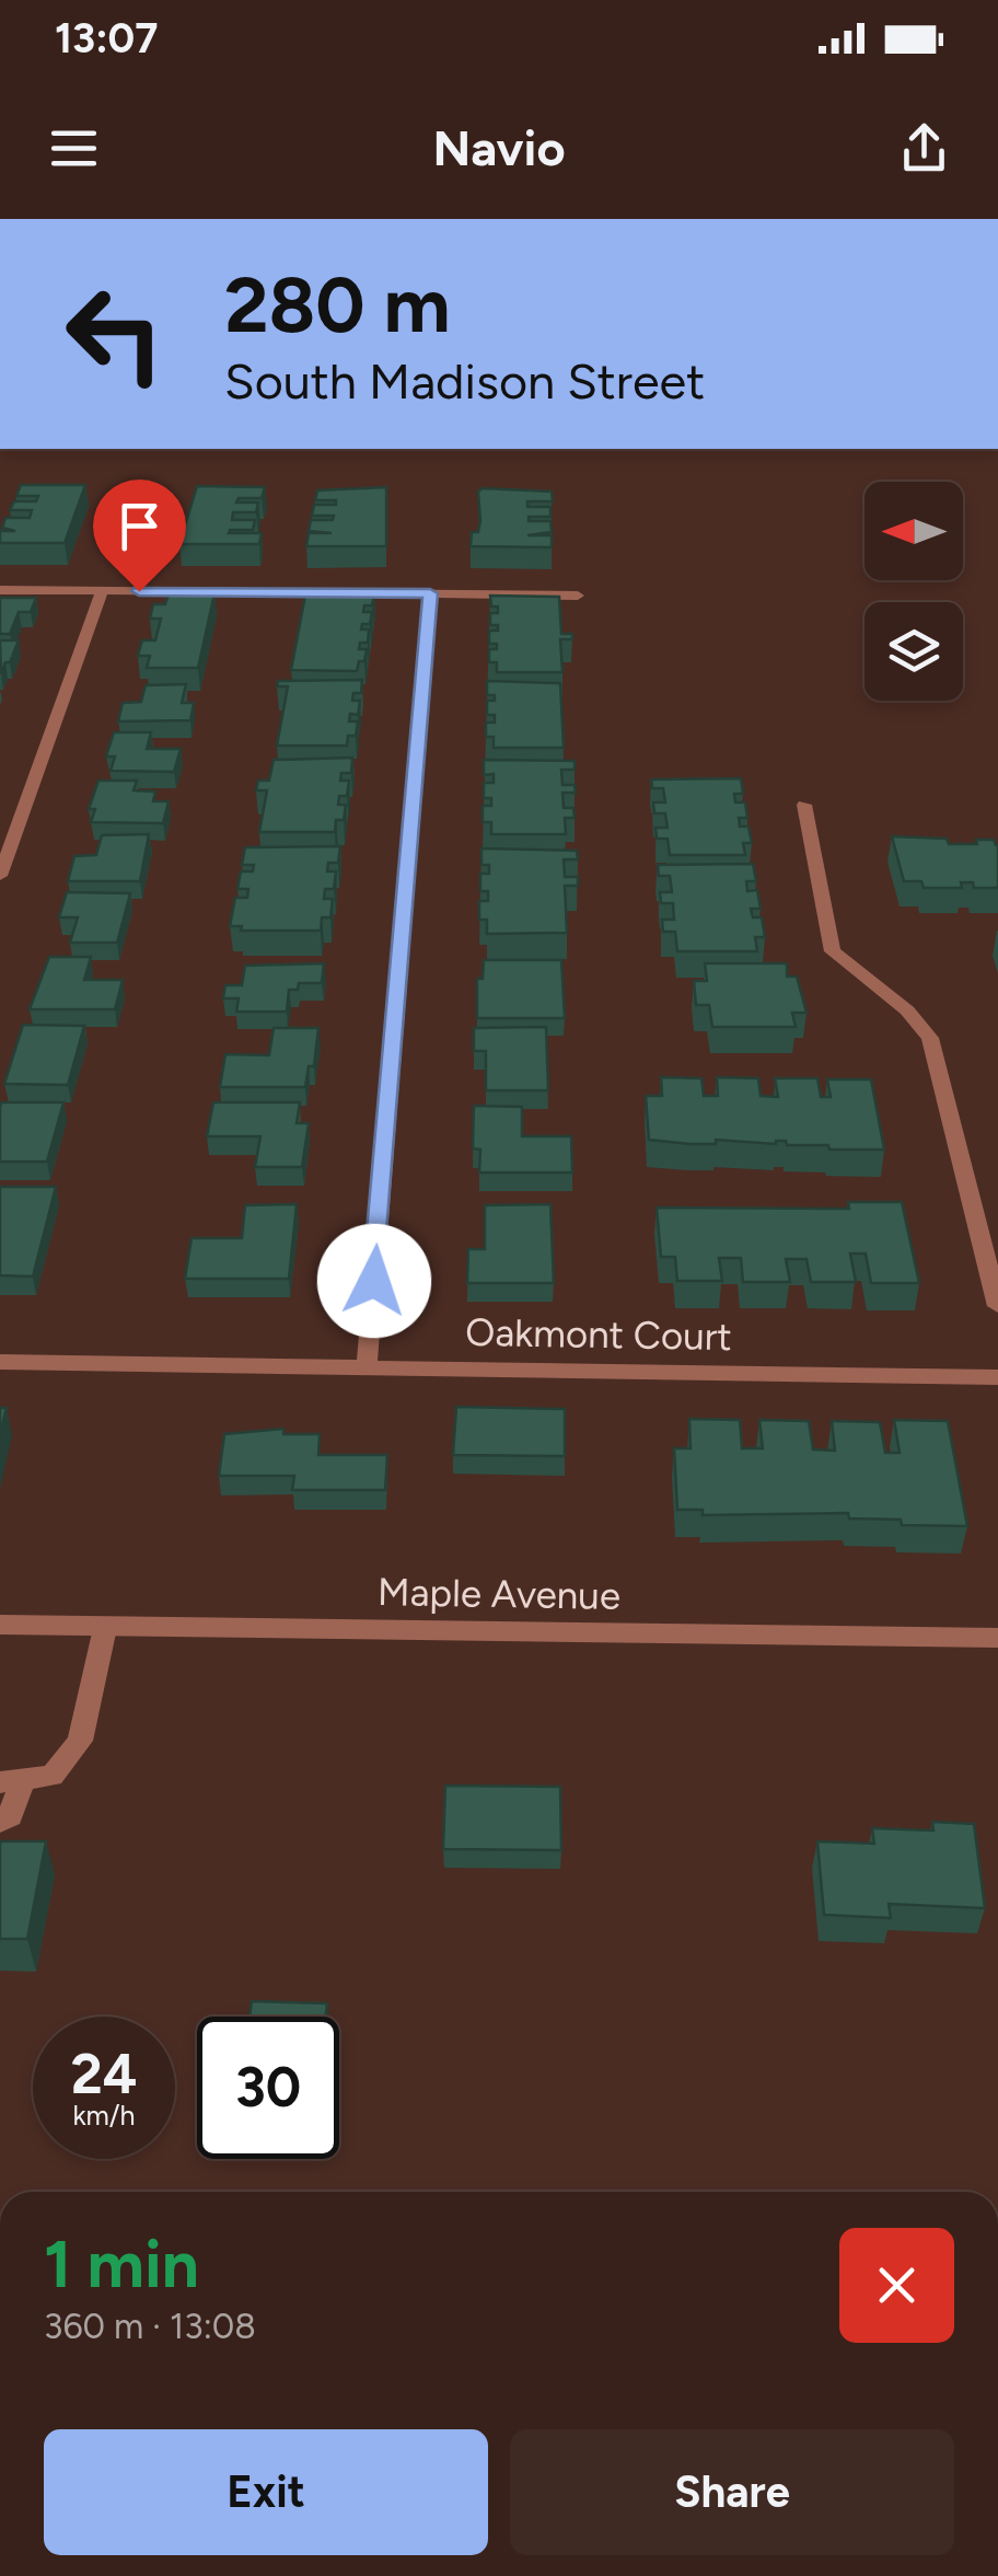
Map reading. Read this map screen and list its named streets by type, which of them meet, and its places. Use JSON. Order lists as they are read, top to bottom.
{
  "streets": {
    "street": ["Oakmont Court", "Maple Avenue"]
  },
  "north": "left",
  "page": {
    "status": "13:07",
    "header": "Navio",
    "turn": ["280 m", "South Madison Street"],
    "speed": "24 km/h",
    "limit": "30",
    "heading": ["1 min", "360 m · 13:08"],
    "buttons": ["Exit", "Share"]
  }
}
